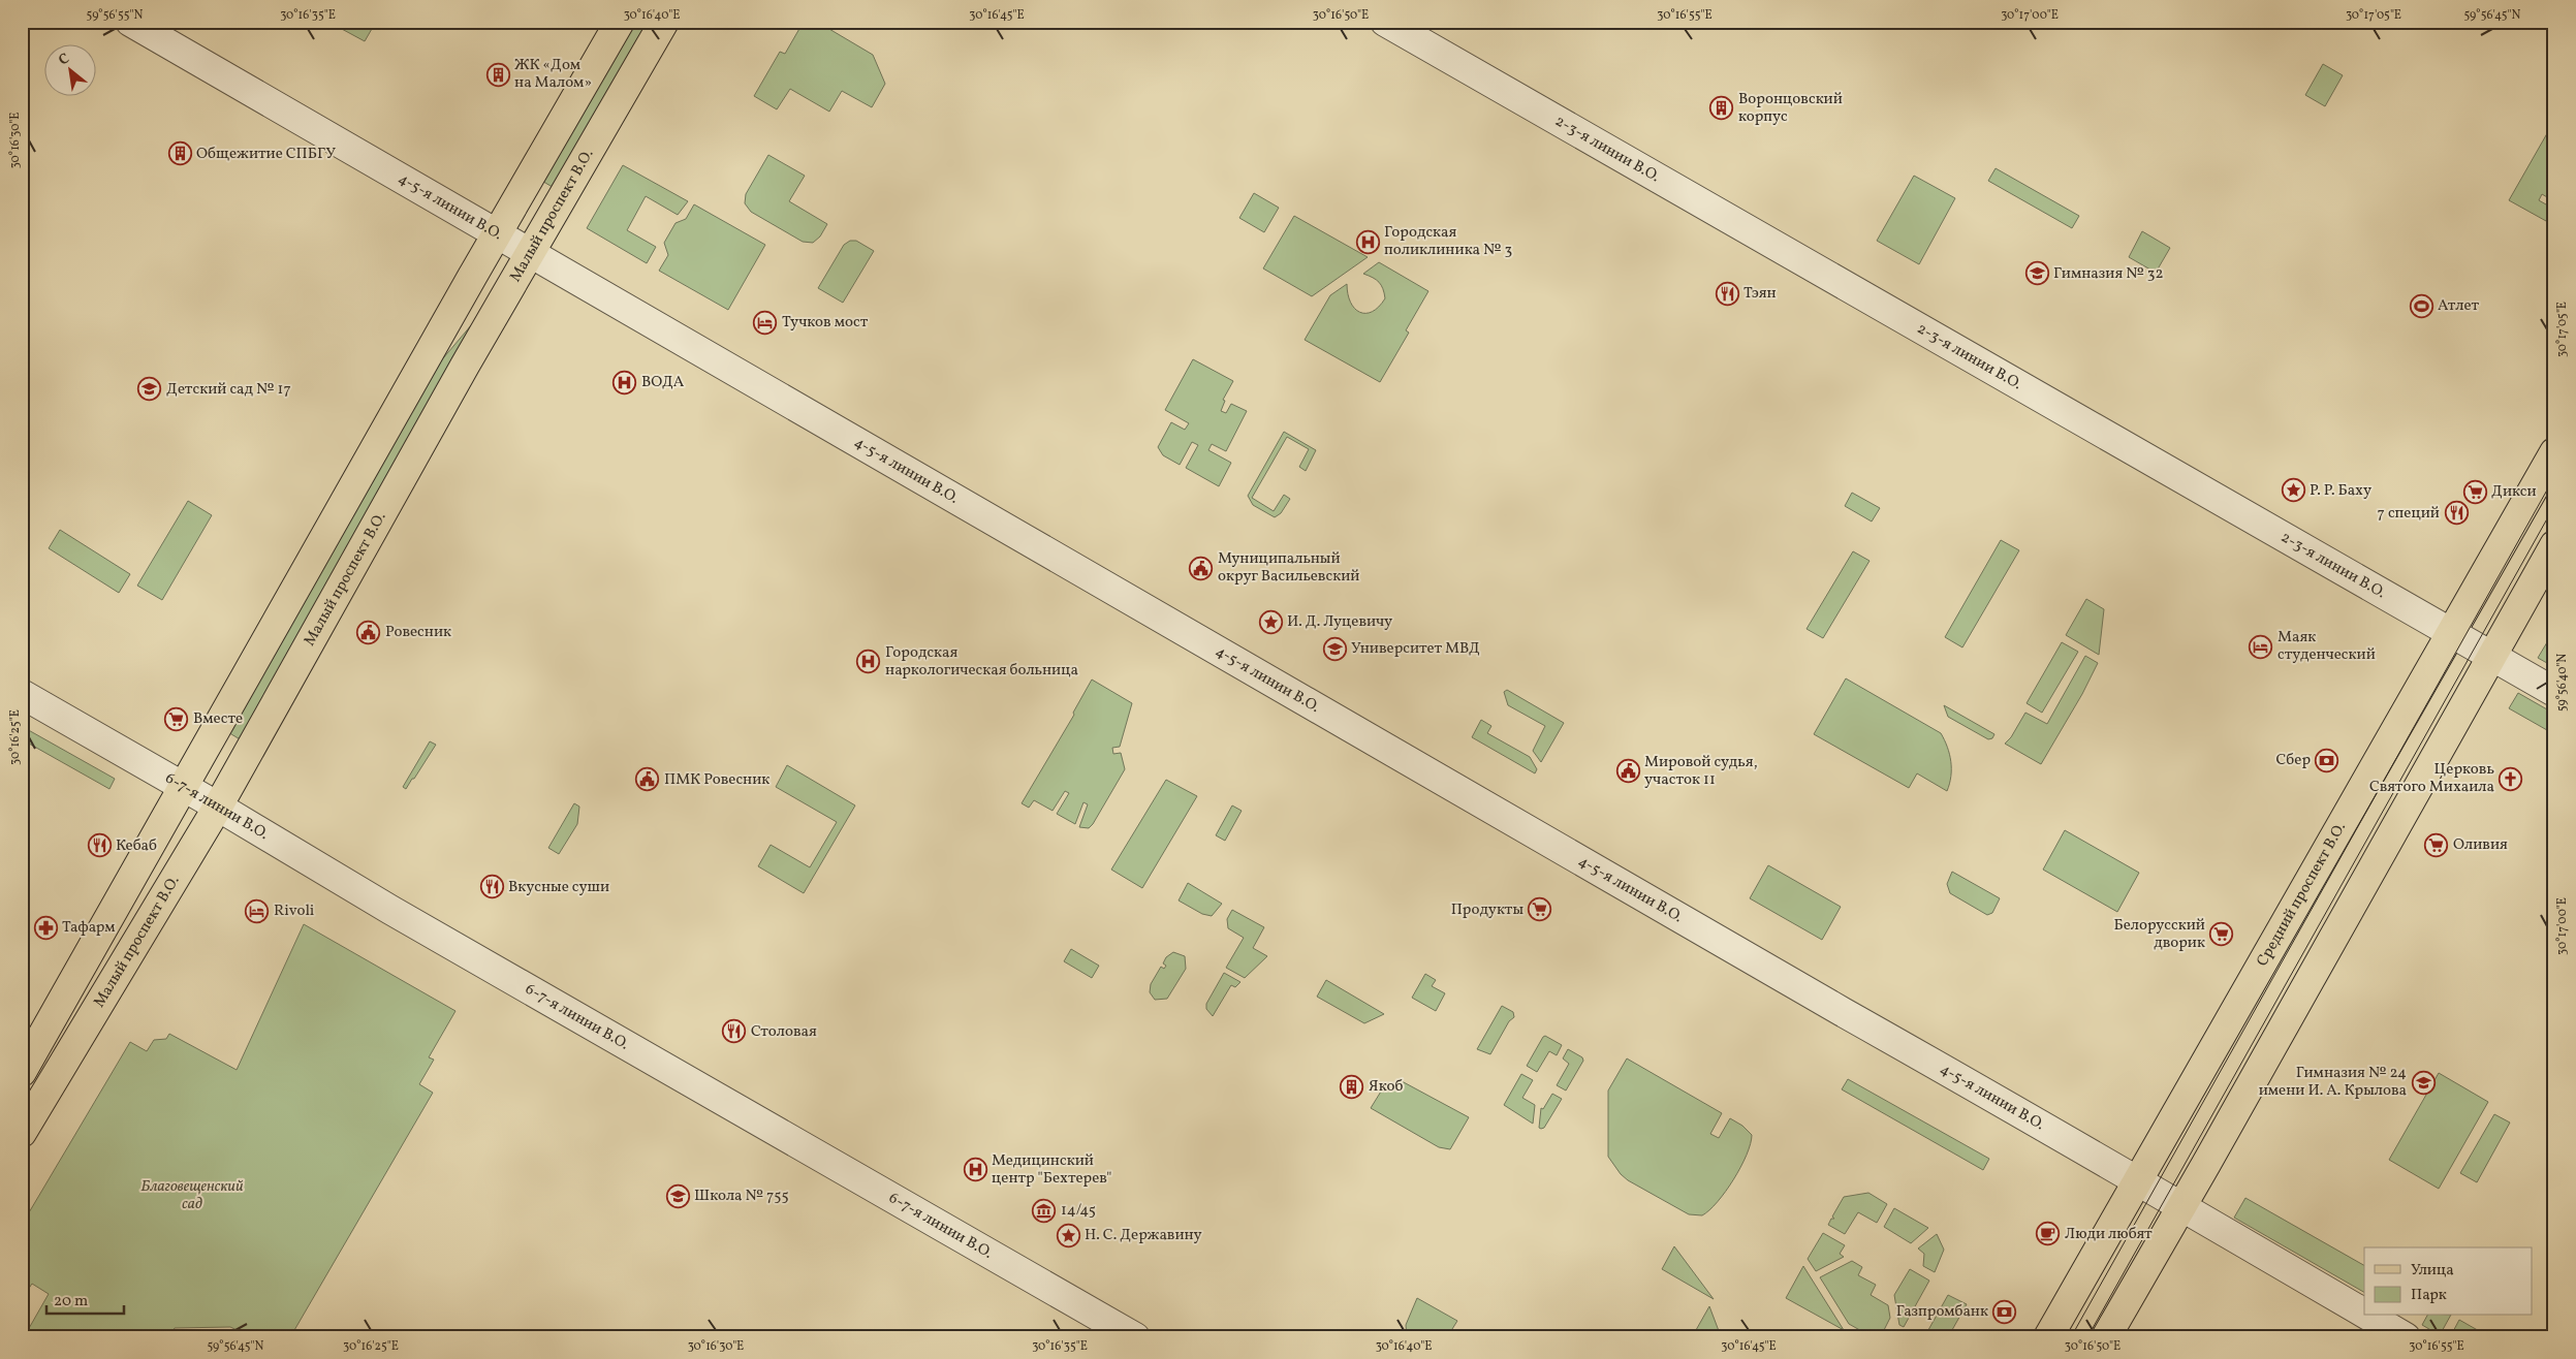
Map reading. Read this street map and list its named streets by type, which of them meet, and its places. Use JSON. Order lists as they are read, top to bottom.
{
  "streets": {
    "main road": ["Малый проспект В.О.", "Средний проспект В.О."],
    "street": ["2-3-я линии В.О.", "4-5-я линии В.О.", "6-7-я линии В.О."]
  },
  "crossings": [
    ["2-3-я линии В.О.", "Средний проспект В.О."],
    ["4-5-я линии В.О.", "Малый проспект В.О."],
    ["4-5-я линии В.О.", "Средний проспект В.О."],
    ["Малый проспект В.О.", "6-7-я линии В.О."]
  ],
  "parks": ["Благовещенский сад"],
  "places": {
    "building": [
      "ЖК «Дом на Малом»",
      "Воронцовский корпус",
      "Общежитие СПБГУ",
      "Якоб"
    ],
    "hospital": [
      "Городская поликлиника № 3",
      "ВОДА",
      "Городская наркологическая больница",
      "Медицинский центр \"Бехтерев\""
    ],
    "school or university": [
      "Гимназия № 32",
      "Детский сад № 17",
      "Университет МВД",
      "Гимназия № 24 имени И. А. Крылова",
      "Школа № 755"
    ],
    "restaurant": [
      "Тэян",
      "7 специй",
      "Кебаб",
      "Вкусные суши",
      "Столовая"
    ],
    "sports": ["Атлет"],
    "hotel": ["Тучков мост", "Маяк студенческий", "Rivoli"],
    "place": ["Р. Р. Баху", "И. Д. Луцевичу", "Н. С. Державину"],
    "supermarket": [
      "Дикси",
      "Вместе",
      "Оливия",
      "Продукты",
      "Белорусский дворик"
    ],
    "public building": [
      "Муниципальный округ Васильевский",
      "Ровесник",
      "Мировой судья, участок 11",
      "ПМК Ровесник"
    ],
    "bank": ["Сбер", "Газпромбанк"],
    "church": ["Церковь Святого Михаила"],
    "pharmacy": ["Тафарм"],
    "museum": ["14/45"],
    "cafe": ["Люди любят"]
  },
  "legend": ["Улица", "Парк"],
  "scale_bar": "20 m",
  "north": "top left",
  "coordinates": [
    "59°56'55\"N",
    "30°16'35\"E",
    "30°16'40\"E",
    "30°16'45\"E",
    "30°16'50\"E",
    "30°16'55\"E",
    "30°17'00\"E",
    "30°17'05\"E",
    "59°56'45\"N",
    "30°16'30\"E",
    "59°56'40\"N",
    "30°16'25\"E"
  ]
}
